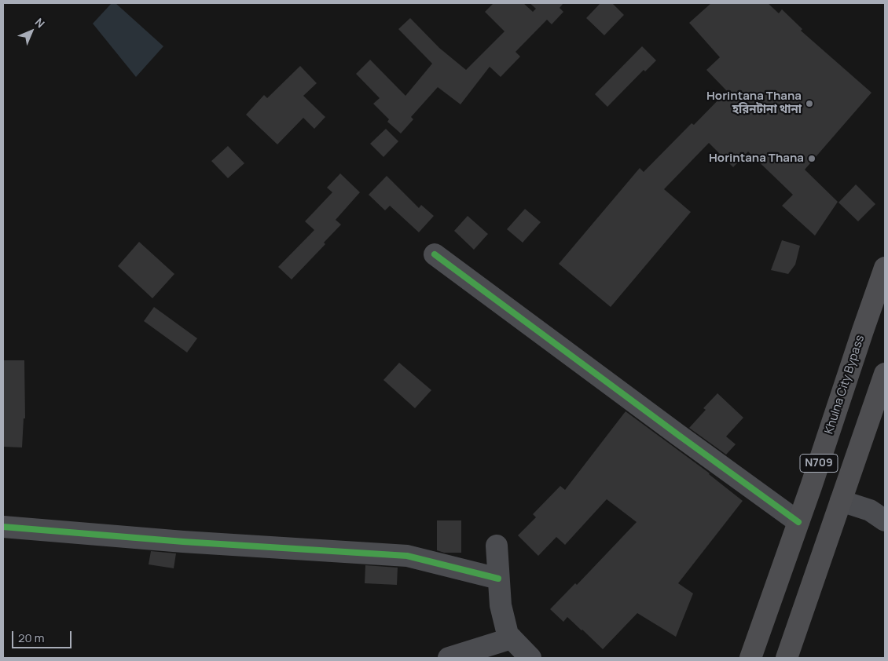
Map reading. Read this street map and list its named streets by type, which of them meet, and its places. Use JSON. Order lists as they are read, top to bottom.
{
  "streets": {
    "highway": ["Khulna City Bypass", "N709"]
  },
  "places": ["Horintana Thana হরিনটানা থানা", "Horintana Thana"],
  "scale_bar": "20 m",
  "north": "top right"
}
